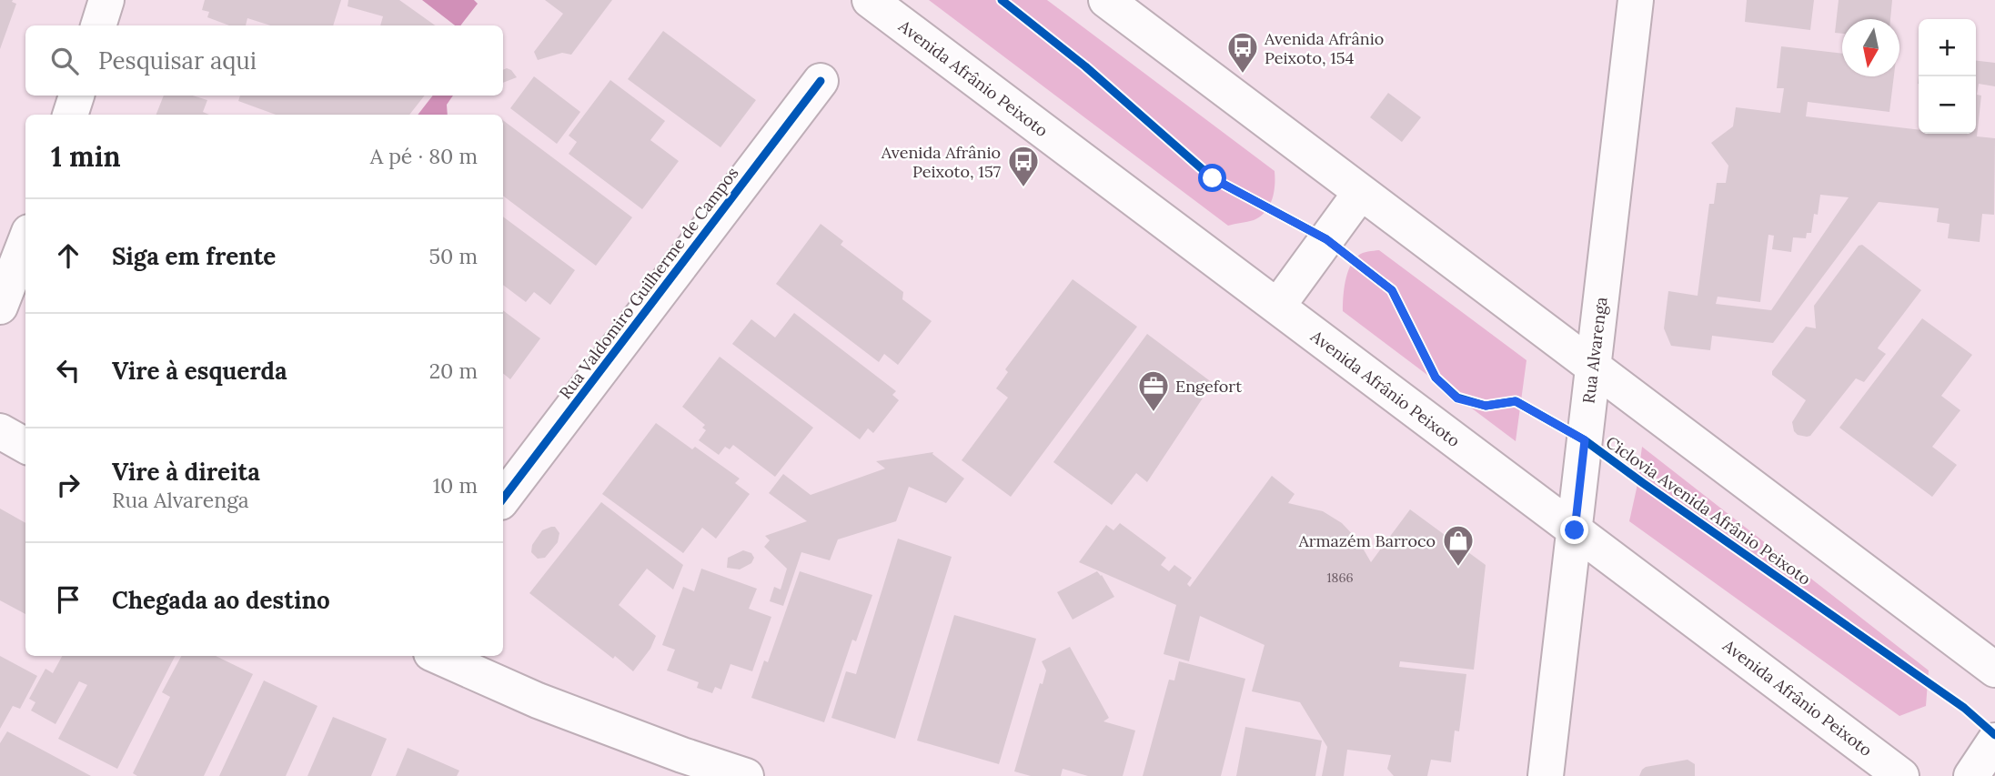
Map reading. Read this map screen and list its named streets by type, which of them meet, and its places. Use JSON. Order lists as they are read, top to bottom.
{
  "streets": {
    "main road": ["Avenida Afrânio Peixoto", "Rua Valdomiro Guilherme de Campos", "Rua Alvarenga"],
    "cycle path": ["Ciclovia Avenida Afrânio Peixoto"]
  },
  "crossings": [
    ["Avenida Afrânio Peixoto", "Rua Alvarenga"]
  ],
  "places": {
    "bus stop": ["Avenida Afrânio Peixoto, 154", "Avenida Afrânio Peixoto, 157"],
    "office": ["Engefort"],
    "shop": ["Armazém Barroco"]
  },
  "house_numbers": ["1866"],
  "north": "bottom",
  "page": {
    "map_buttons": ["+", "−"],
    "search": "Pesquisar aqui",
    "heading": ["1 min", "A pé · 80 m"],
    "list": [
      ["Siga em frente", "50 m"],
      ["Vire à esquerda", "20 m"],
      ["Vire à direita", "Rua Alvarenga", "10 m"],
      "Chegada ao destino"
    ]
  }
}
